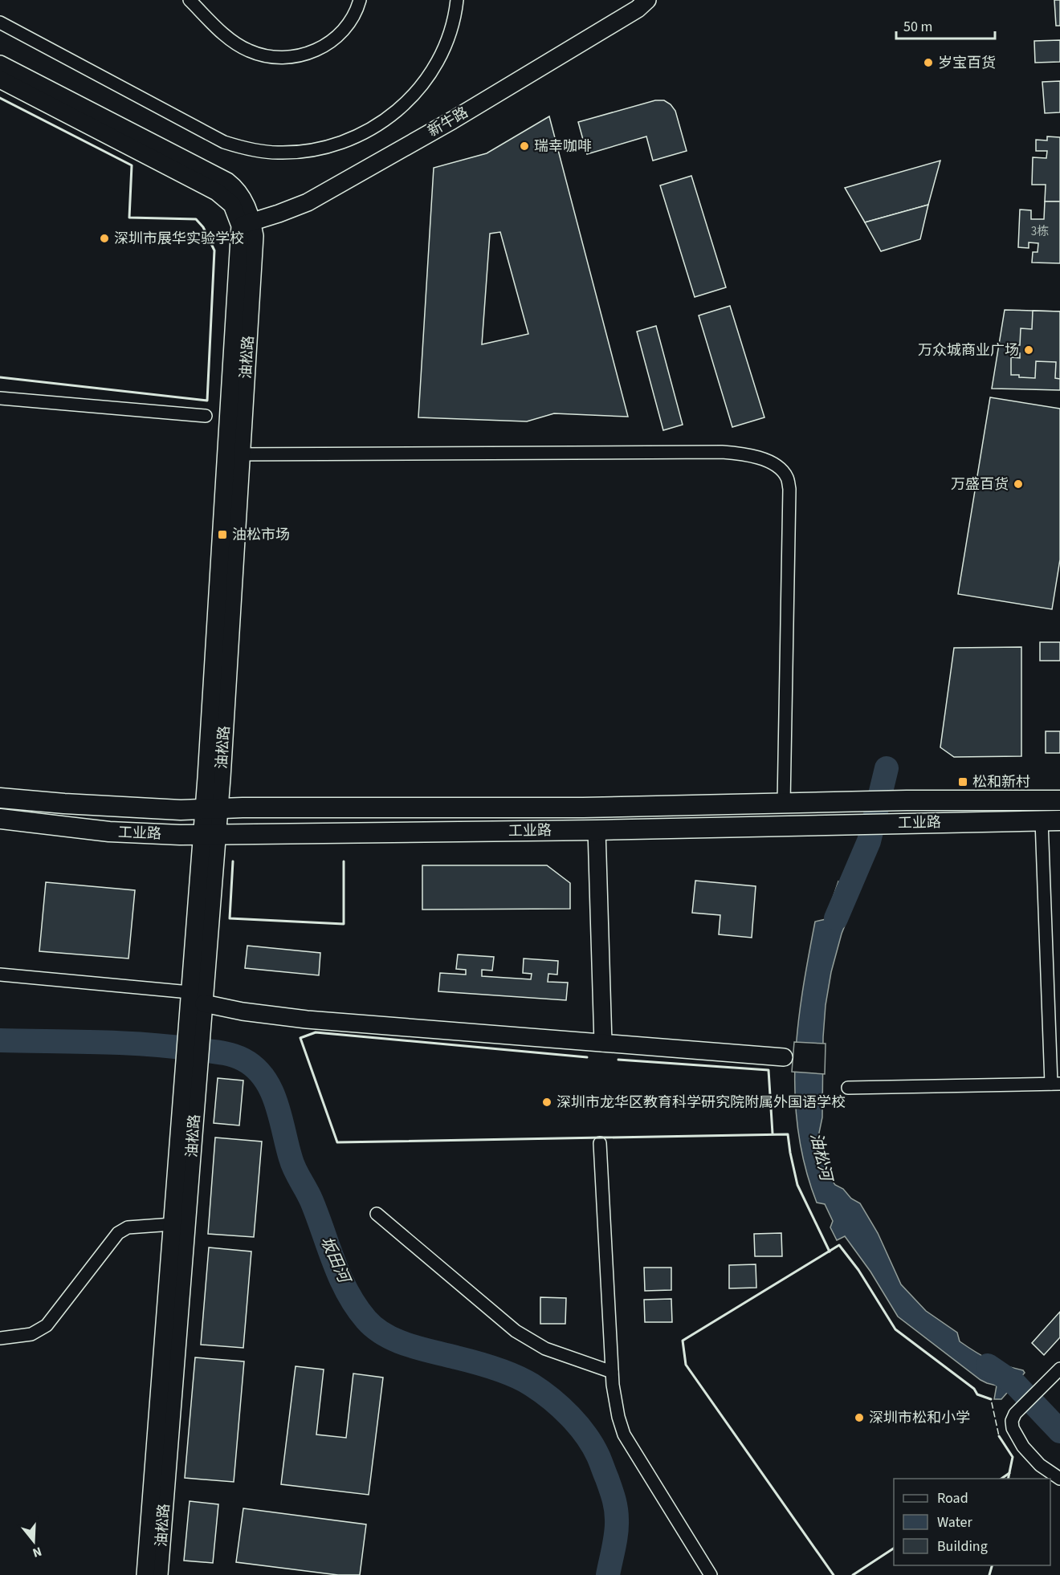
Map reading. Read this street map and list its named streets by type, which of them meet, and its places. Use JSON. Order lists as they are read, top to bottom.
{
  "streets": {
    "main road": ["工业路"],
    "street": ["新牛路", "油松路"]
  },
  "crossings": [
    ["新牛路", "油松路"],
    ["油松路", "工业路"]
  ],
  "water": ["油松河", "坂田河"],
  "places": {
    "other": [
      "岁宝百货",
      "瑞幸咖啡",
      "深圳市展华实验学校",
      "万众城商业广场",
      "万盛百货",
      "深圳市龙华区教育科学研究院附属外国语学校",
      "深圳市松和小学"
    ],
    "transit": ["油松市场", "松和新村"]
  },
  "house_numbers": ["3栋"],
  "legend": ["Road", "Water", "Building"],
  "scale_bar": "50 m",
  "north": "bottom"
}
